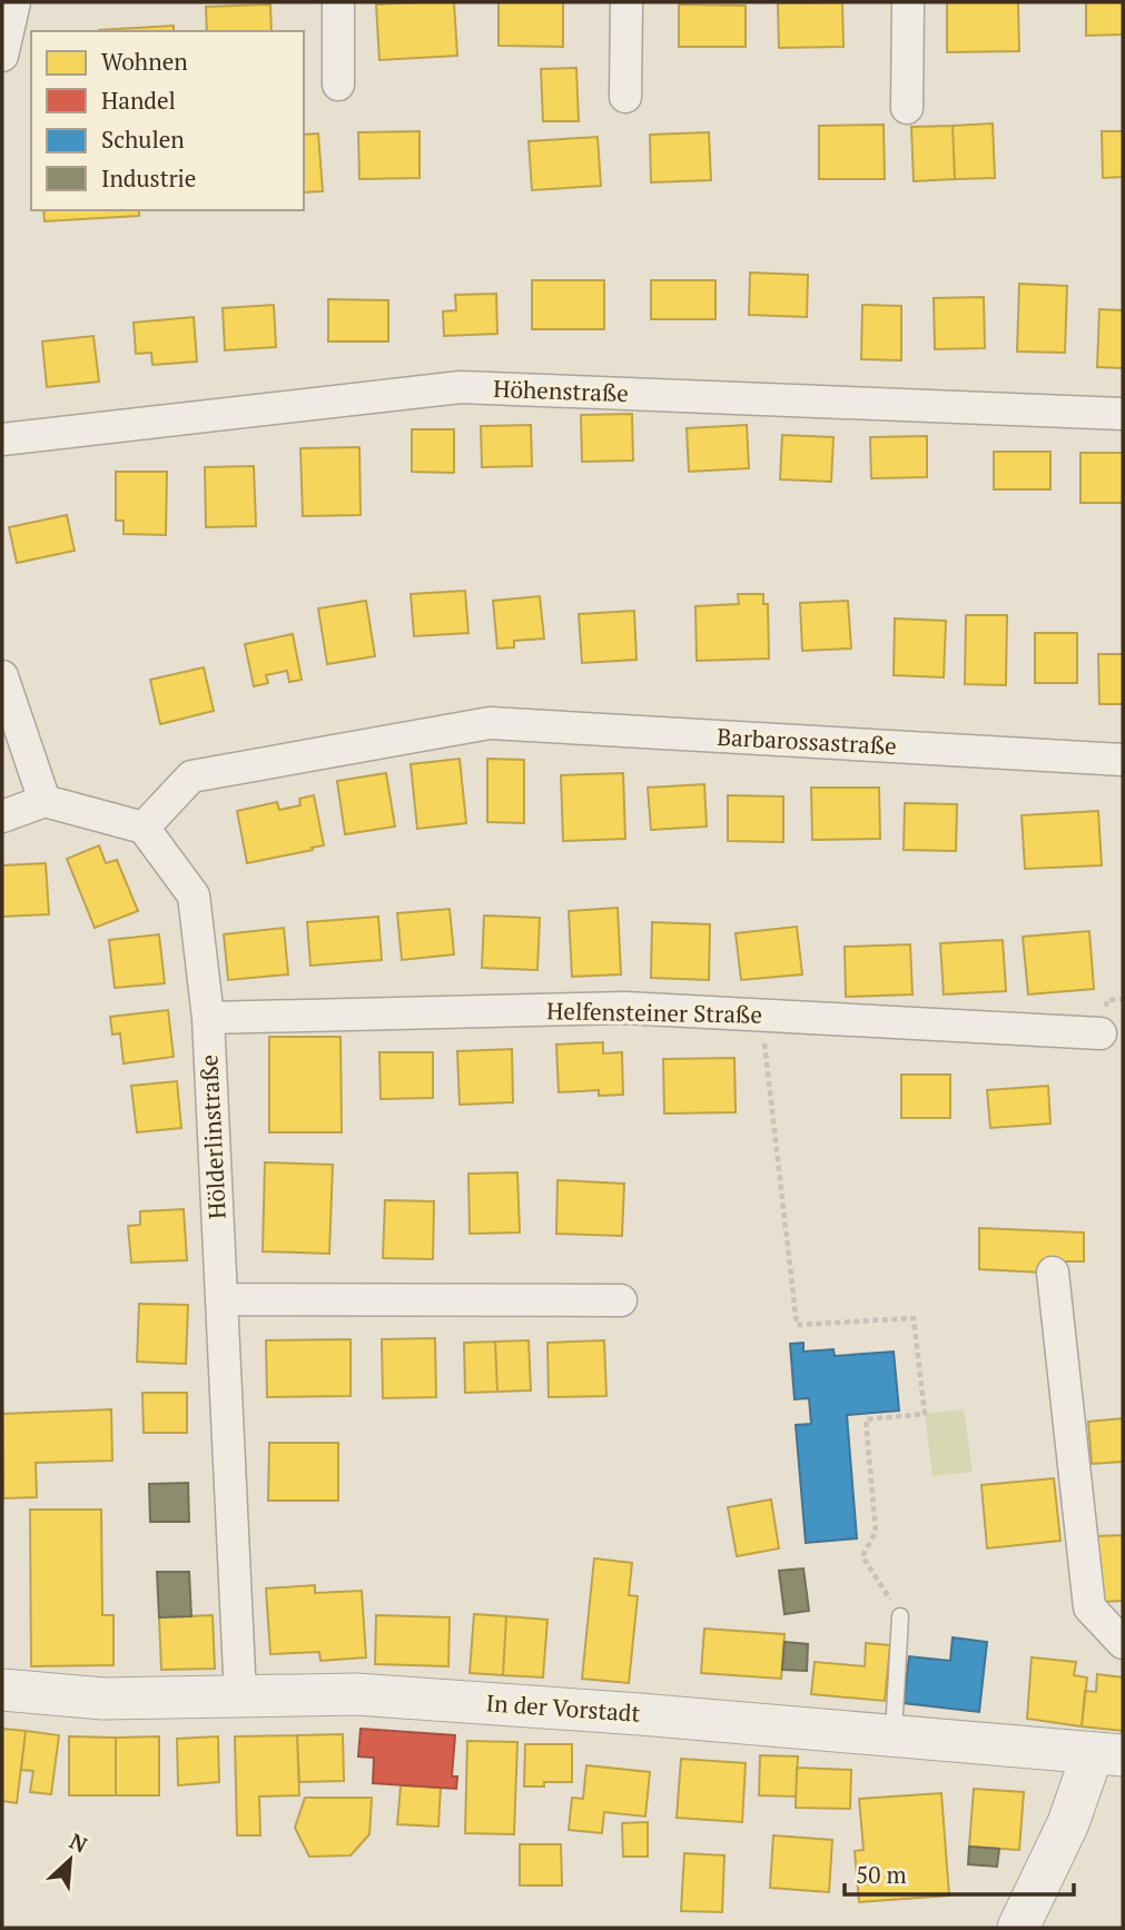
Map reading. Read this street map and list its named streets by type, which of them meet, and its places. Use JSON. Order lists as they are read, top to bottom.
{
  "streets": {
    "street": [
      "Höhenstraße",
      "Barbarossastraße",
      "Helfensteiner Straße",
      "Hölderlinstraße",
      "In der Vorstadt"
    ]
  },
  "crossings": [
    ["Barbarossastraße", "Hölderlinstraße"],
    ["Helfensteiner Straße", "Hölderlinstraße"],
    ["Hölderlinstraße", "In der Vorstadt"]
  ],
  "legend": [
    "Wohnen",
    "Handel",
    "Schulen",
    "Industrie"
  ],
  "scale_bar": "50 m",
  "north": "top right"
}
